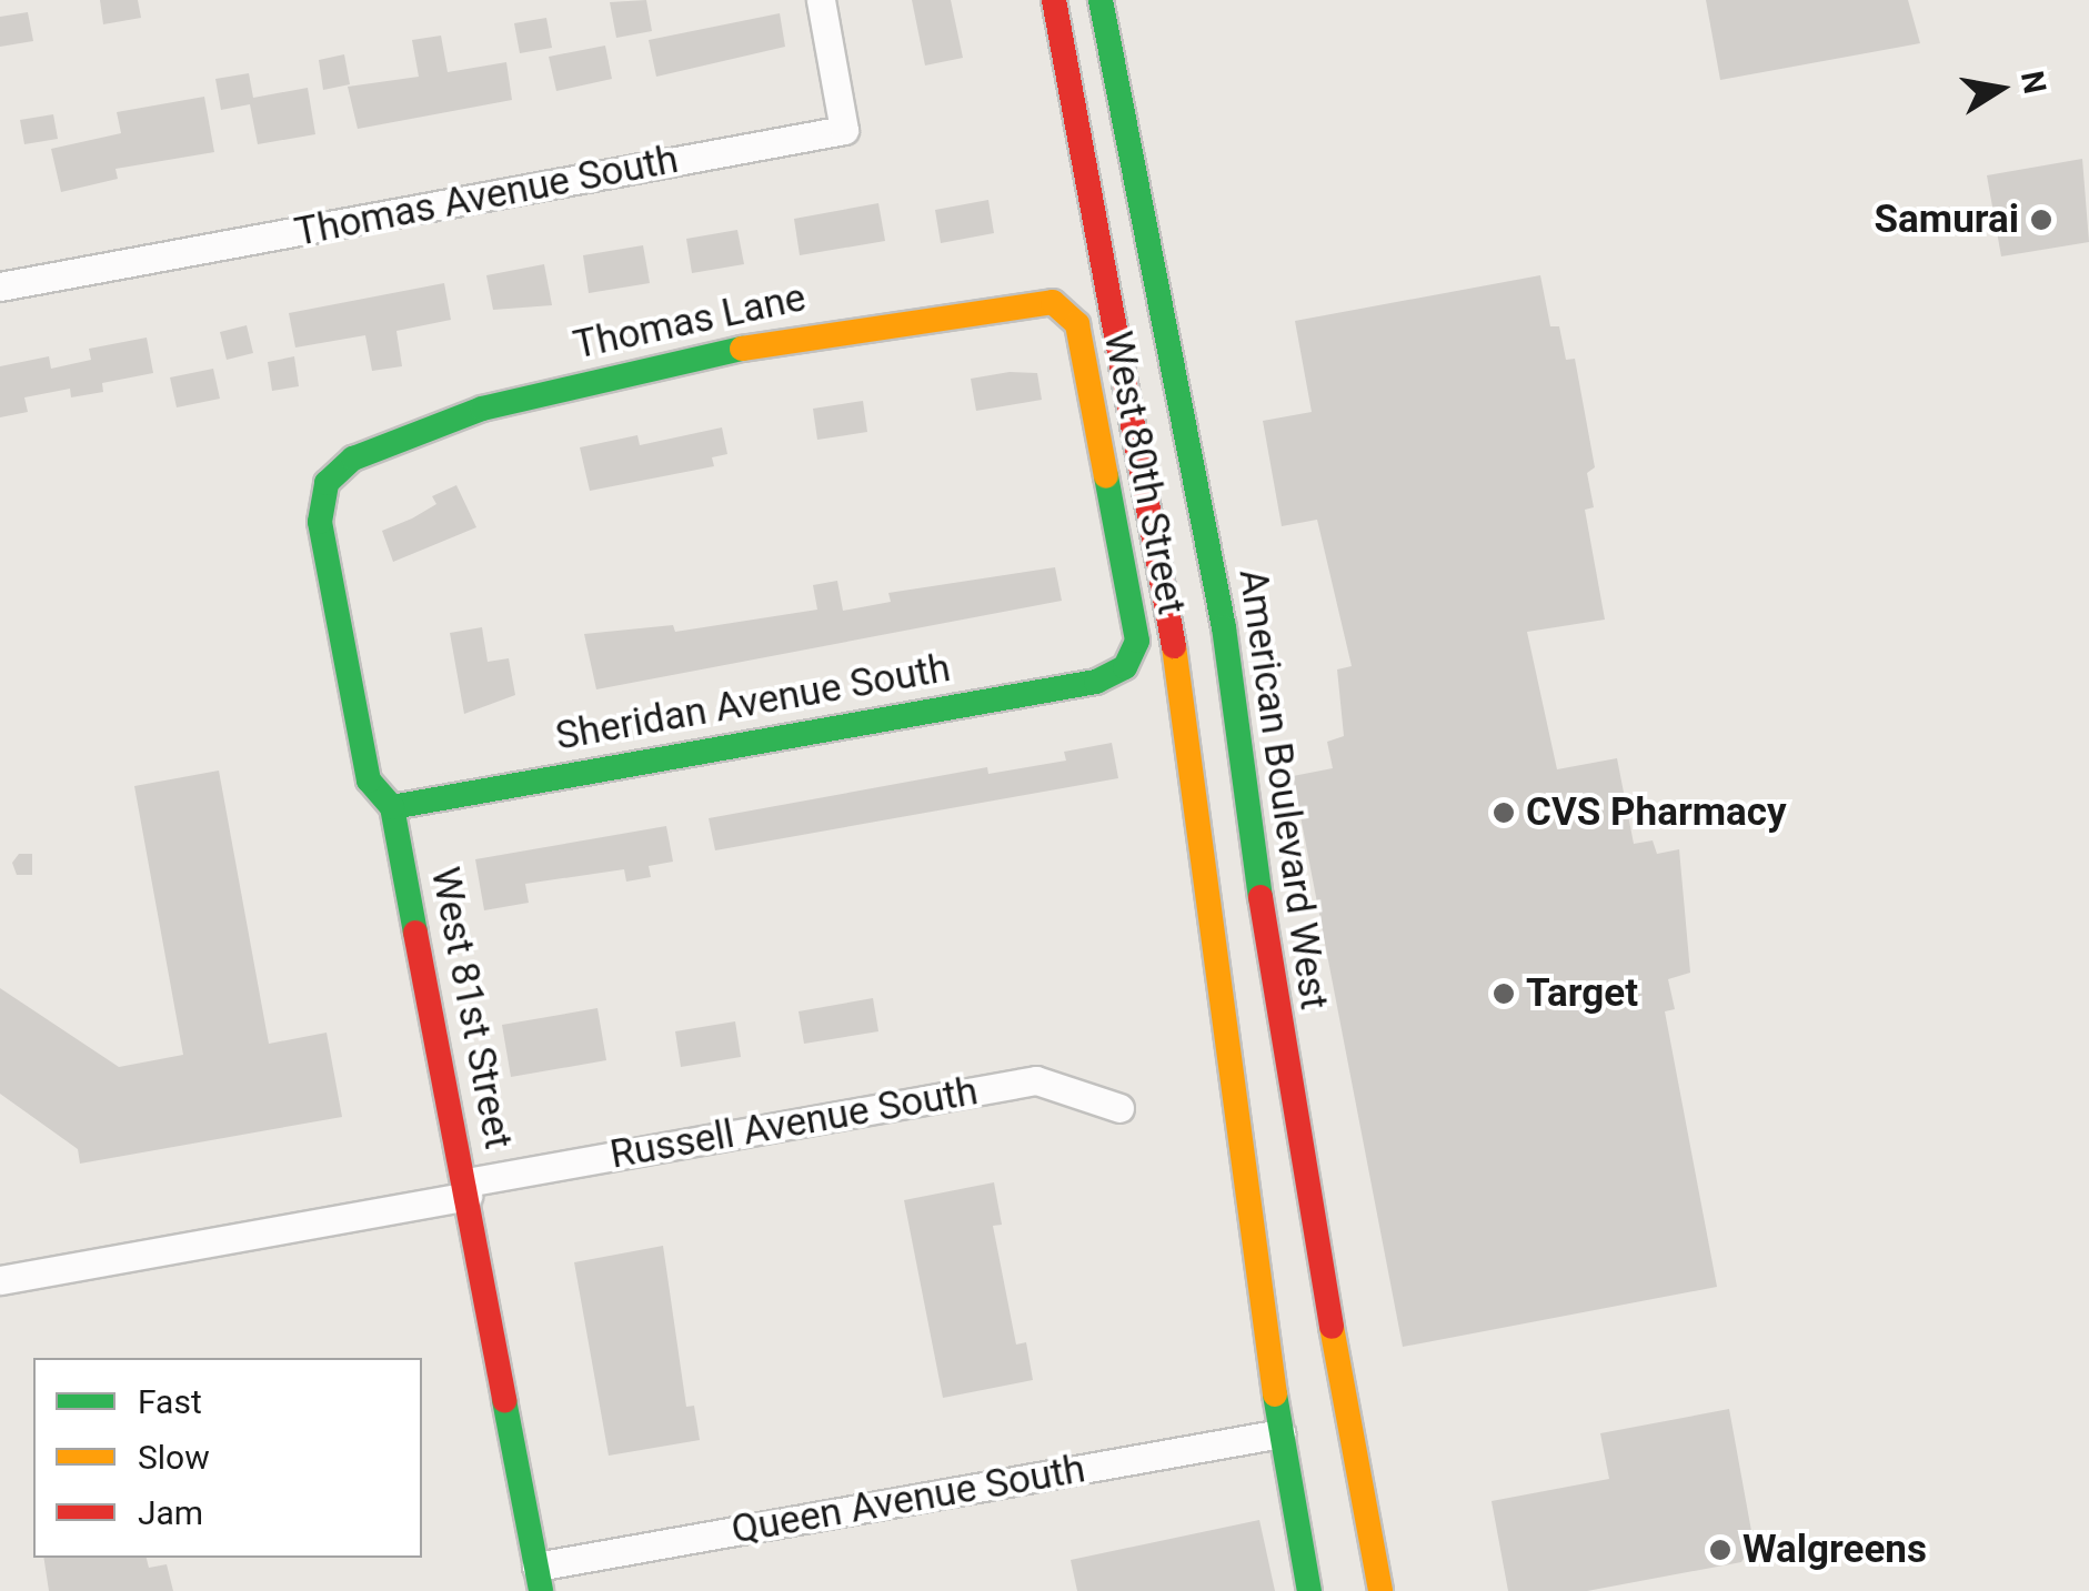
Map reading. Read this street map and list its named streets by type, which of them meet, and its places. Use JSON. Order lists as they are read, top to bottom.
{
  "streets": {
    "main road": [
      "Thomas Lane",
      "West 80th Street",
      "Sheridan Avenue South",
      "American Boulevard West",
      "West 81st Street"
    ],
    "street": ["Thomas Avenue South", "Russell Avenue South", "Queen Avenue South"]
  },
  "crossings": [
    ["Thomas Lane", "West 80th Street"],
    ["Thomas Lane", "West 81st Street"],
    ["West 80th Street", "Sheridan Avenue South"],
    ["Sheridan Avenue South", "West 81st Street"],
    ["West 81st Street", "Russell Avenue South"],
    ["West 81st Street", "Queen Avenue South"]
  ],
  "places": [
    "Samurai",
    "CVS Pharmacy",
    "Target",
    "Walgreens"
  ],
  "legend": ["Fast", "Slow", "Jam"],
  "north": "right"
}
